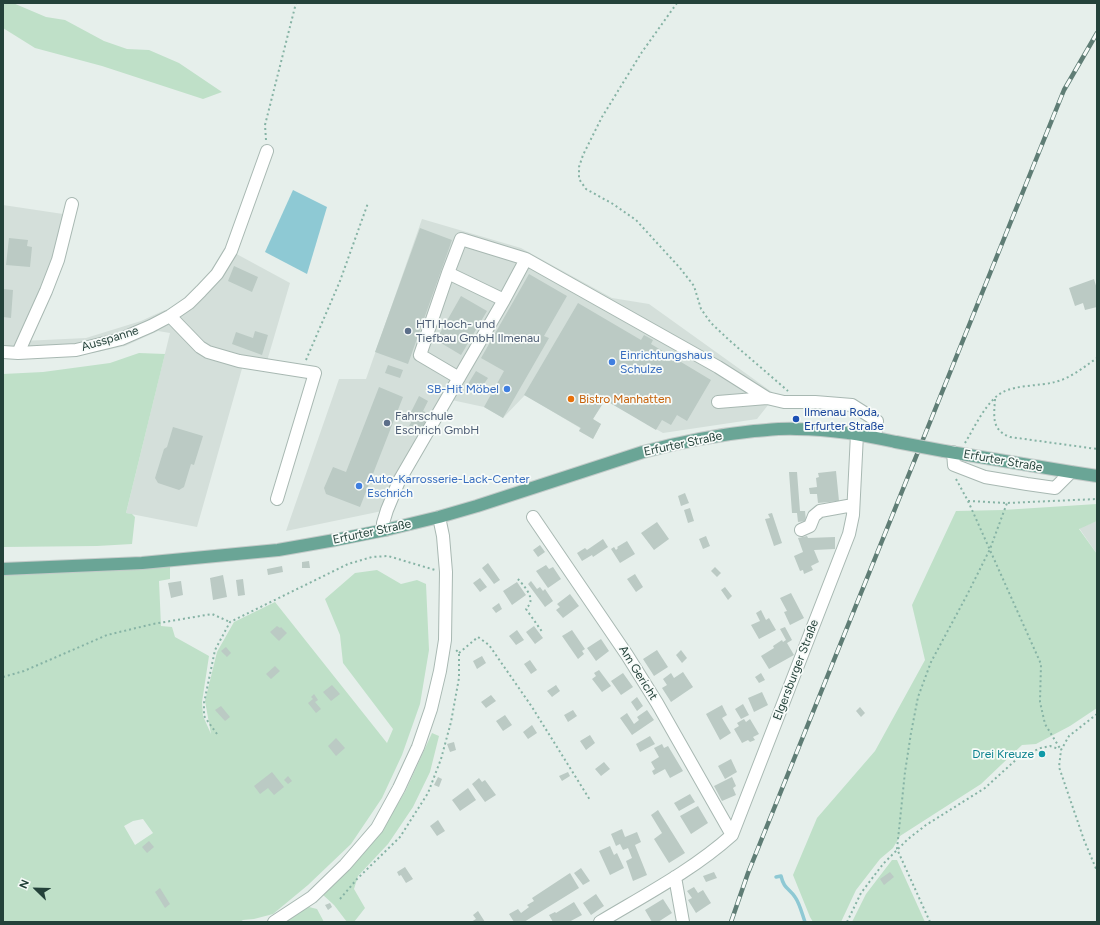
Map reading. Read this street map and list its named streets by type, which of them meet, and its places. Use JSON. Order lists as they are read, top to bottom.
{
  "streets": {
    "main road": ["Erfurter Straße"],
    "street": ["Ausspanne", "Elgersburger Straße", "Am Gericht"]
  },
  "crossings": [
    ["Erfurter Straße", "Elgersburger Straße"],
    ["Elgersburger Straße", "Am Gericht"]
  ],
  "places": [
    "HTI Hoch- und Tiefbau GmbH Ilmenau",
    "Einrichtungshaus Schulze",
    "SB-Hit Möbel",
    "Bistro Manhatten",
    "Ilmenau Roda, Erfurter Straße",
    "Fahrschule Eschrich GmbH",
    "Auto-Karrosserie-Lack-Center Eschrich",
    "Drei Kreuze"
  ],
  "north": "top left"
}
